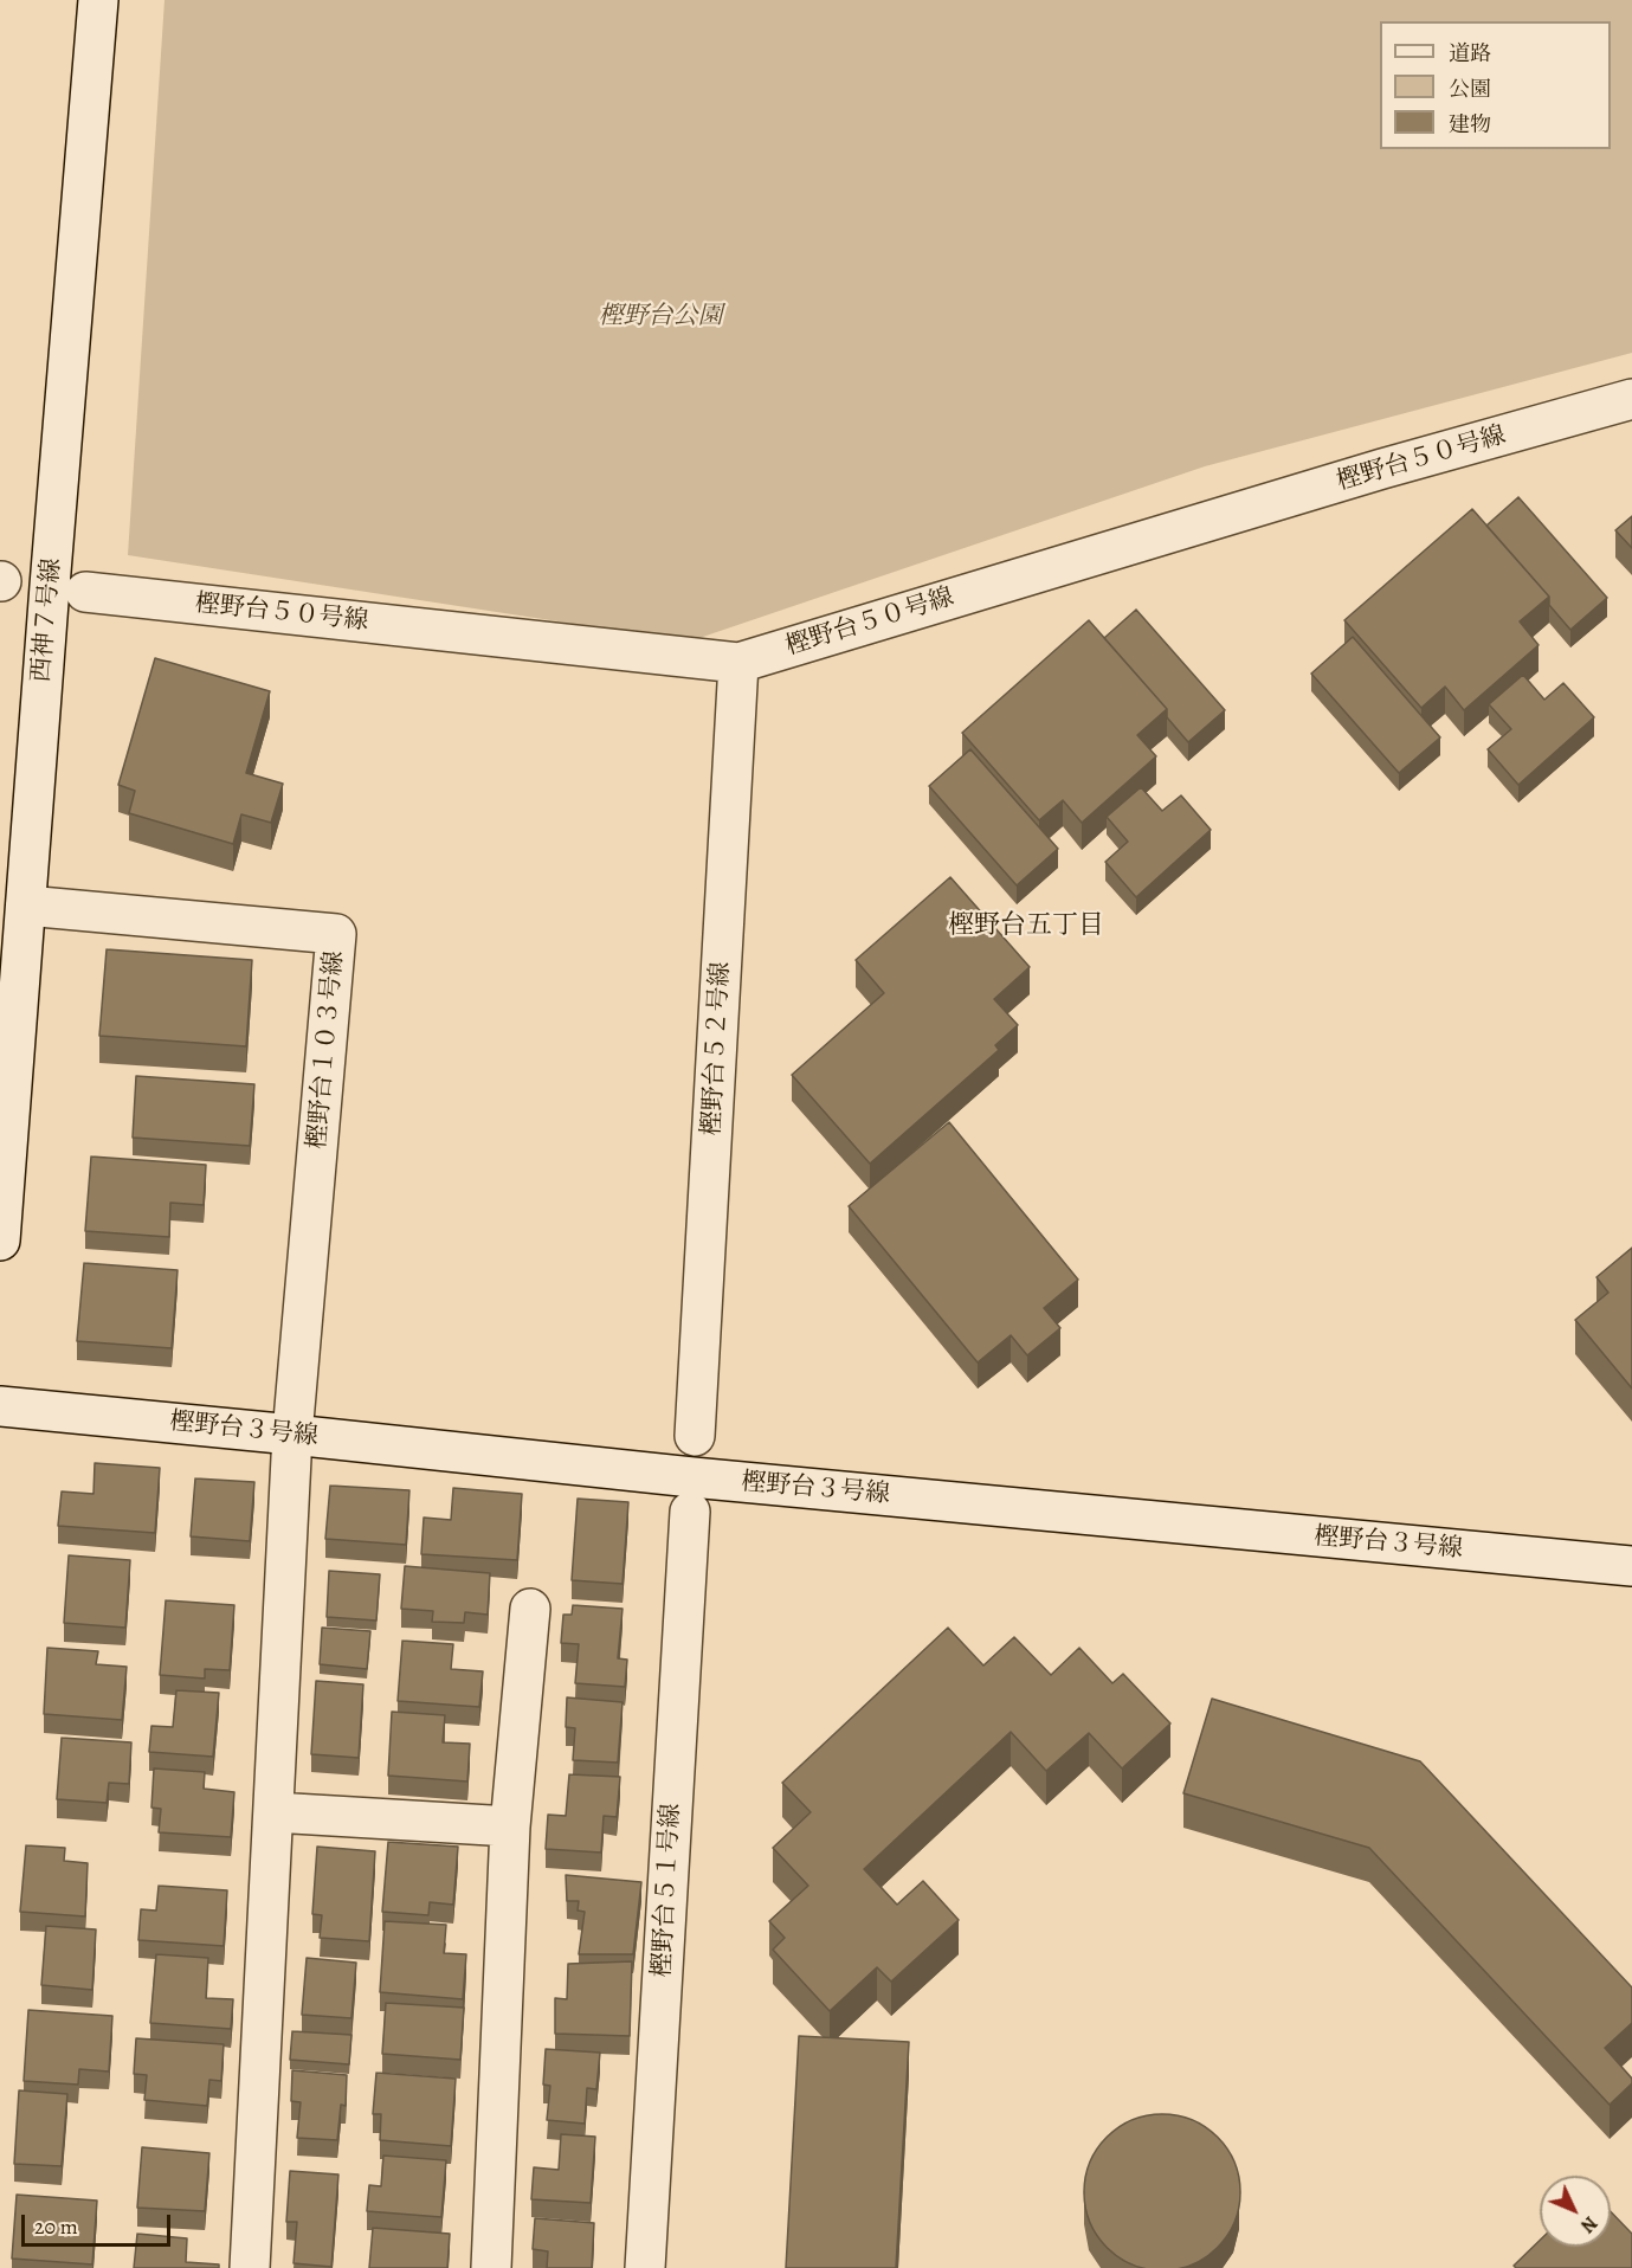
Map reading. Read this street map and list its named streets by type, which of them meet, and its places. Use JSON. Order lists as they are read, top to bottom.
{
  "streets": {
    "street": [
      "樫野台５０号線",
      "西神７号線",
      "樫野台５２号線",
      "樫野台１０３号線",
      "樫野台３号線",
      "樫野台５１号線"
    ]
  },
  "crossings": [
    ["樫野台５０号線", "樫野台５２号線"],
    ["西神７号線", "樫野台１０３号線"],
    ["樫野台１０３号線", "樫野台３号線"]
  ],
  "districts": ["樫野台五丁目"],
  "parks": ["樫野台公園"],
  "legend": ["道路", "公園", "建物"],
  "scale_bar": "20 m",
  "north": "bottom right"
}
